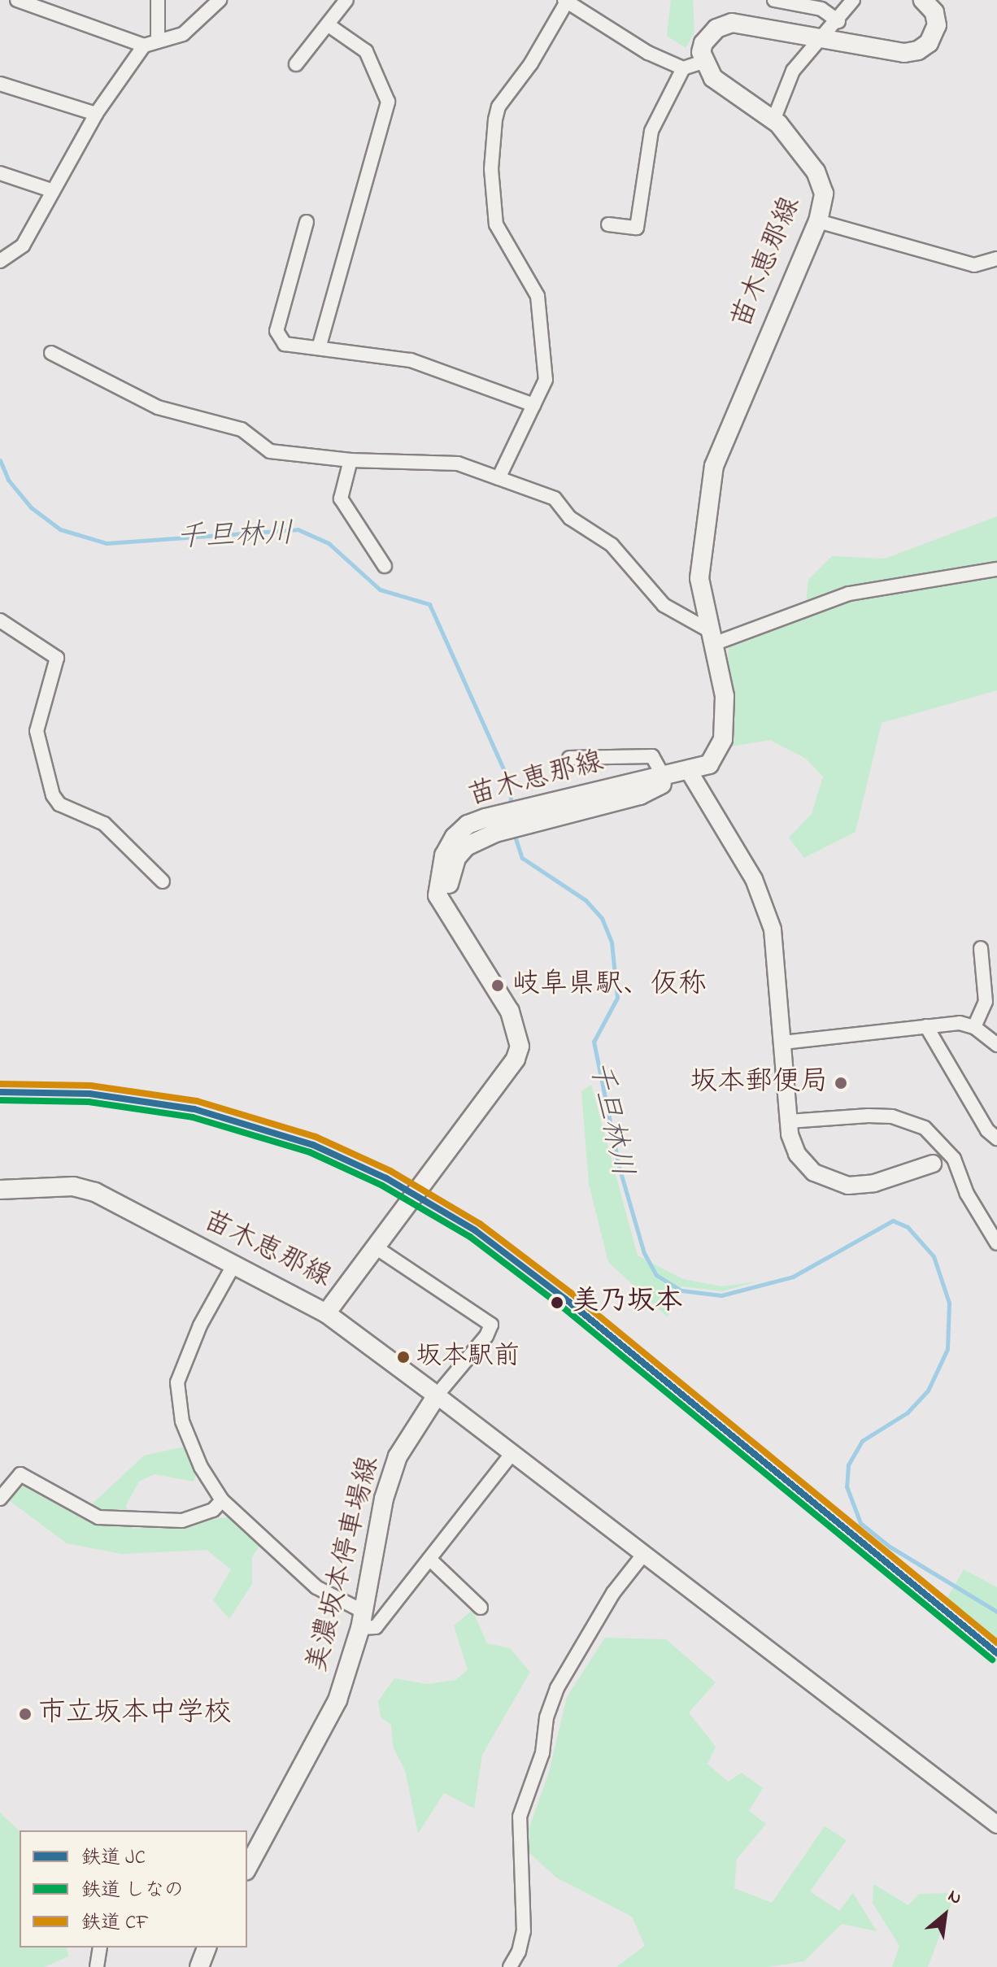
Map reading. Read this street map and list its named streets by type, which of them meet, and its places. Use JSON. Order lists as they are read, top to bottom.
{
  "streets": {
    "main road": ["苗木恵那線", "美濃坂本停車場線"]
  },
  "water": ["千旦林川"],
  "places": [
    "岐阜県駅、仮称",
    "坂本郵便局",
    "美乃坂本",
    "坂本駅前",
    "市立坂本中学校"
  ],
  "lines": ["rail line CF", "rail line JC", "rail line しなの"],
  "legend": ["鉄道 JC", "鉄道 しなの", "鉄道 CF"],
  "north": "top right"
}
